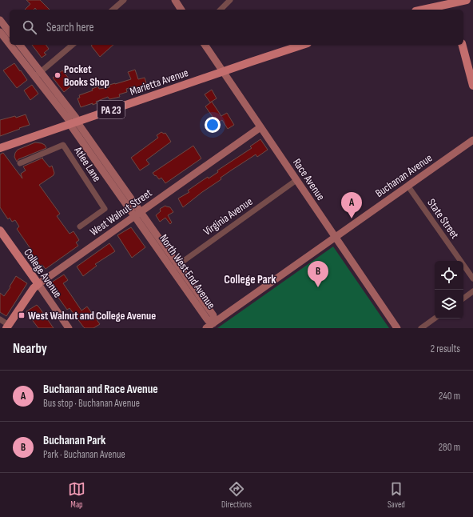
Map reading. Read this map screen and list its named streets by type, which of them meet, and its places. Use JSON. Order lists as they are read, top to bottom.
{
  "streets": {
    "main road": [
      "Marietta Avenue",
      "PA 23",
      "West Walnut Street",
      "College Avenue"
    ],
    "street": [
      "Atlee Lane",
      "Buchanan Avenue",
      "Race Avenue",
      "Virginia Avenue",
      "State Street",
      "North West End Avenue"
    ]
  },
  "crossings": [
    ["Marietta Avenue", "Race Avenue"],
    ["Marietta Avenue", "North West End Avenue"],
    ["Buchanan Avenue", "Race Avenue"],
    ["Buchanan Avenue", "State Street"],
    ["Buchanan Avenue", "North West End Avenue"],
    ["Race Avenue", "West Walnut Street"],
    ["Race Avenue", "Virginia Avenue"],
    ["West Walnut Street", "North West End Avenue"],
    ["West Walnut Street", "College Avenue"],
    ["Virginia Avenue", "North West End Avenue"]
  ],
  "districts": ["College Park"],
  "places": {
    "other": ["Pocket Books Shop"],
    "transit": ["West Walnut and College Avenue"]
  },
  "page": {
    "search": "Search here",
    "pins": ["A", "B"],
    "heading": ["Nearby", "2 results"],
    "list": [
      {
        "mark": "A",
        "name": "Buchanan and Race Avenue",
        "note": "Bus stop · Buchanan Avenue",
        "value": "240 m"
      },
      {
        "mark": "B",
        "name": "Buchanan Park",
        "note": "Park · Buchanan Avenue",
        "value": "280 m"
      }
    ],
    "nav": ["Map", "Directions", "Saved"]
  }
}
